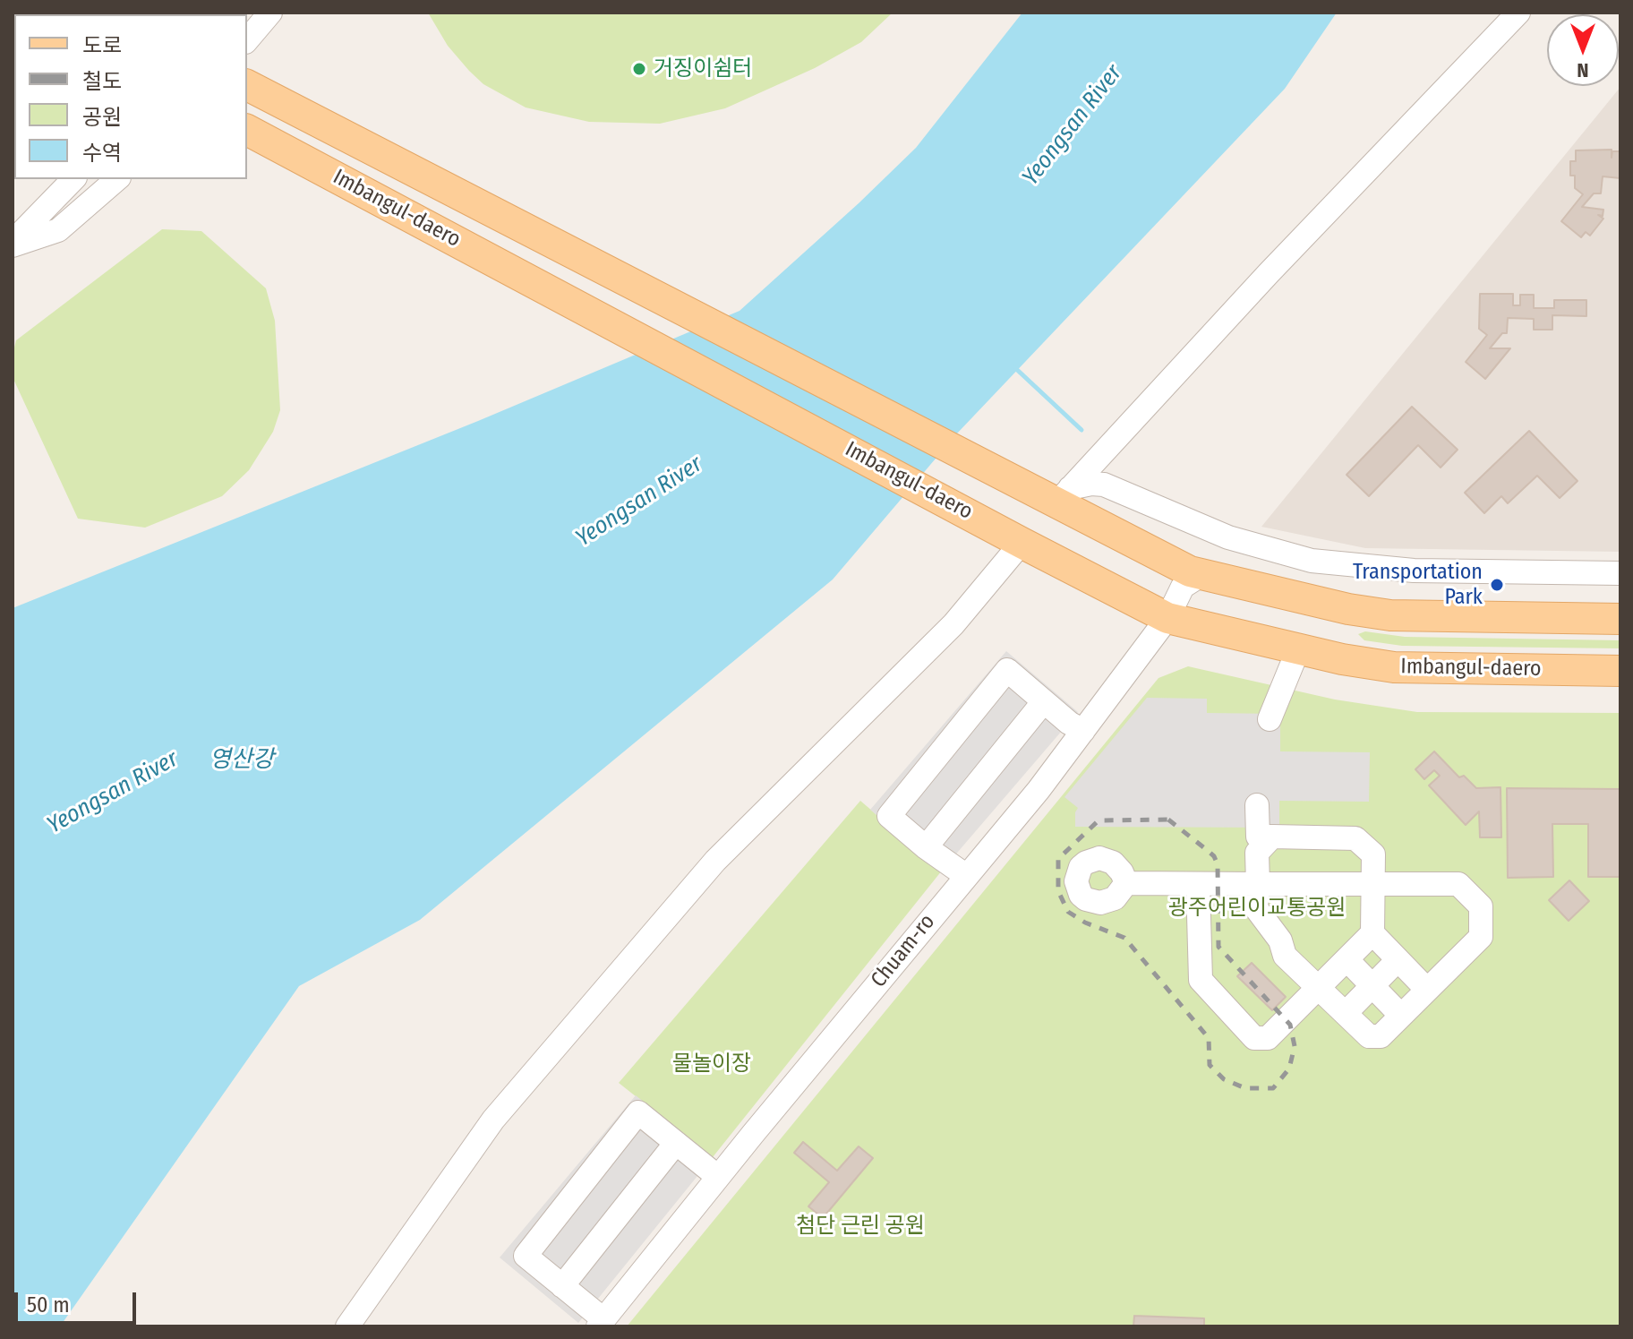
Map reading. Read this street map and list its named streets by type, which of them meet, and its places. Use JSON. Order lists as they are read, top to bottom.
{
  "streets": {
    "main road": ["Imbangul-daero"],
    "street": ["Chuam-ro"]
  },
  "crossings": [
    ["Imbangul-daero", "Chuam-ro"]
  ],
  "water": ["Yeongsan River", "영산강"],
  "parks": ["광주어린이교통공원", "물놀이장", "첨단 근린 공원"],
  "places": ["거징이쉼터", "Transportation Park"],
  "legend": [
    "도로",
    "철도",
    "공원",
    "수역"
  ],
  "scale_bar": "50 m",
  "north": "bottom"
}
